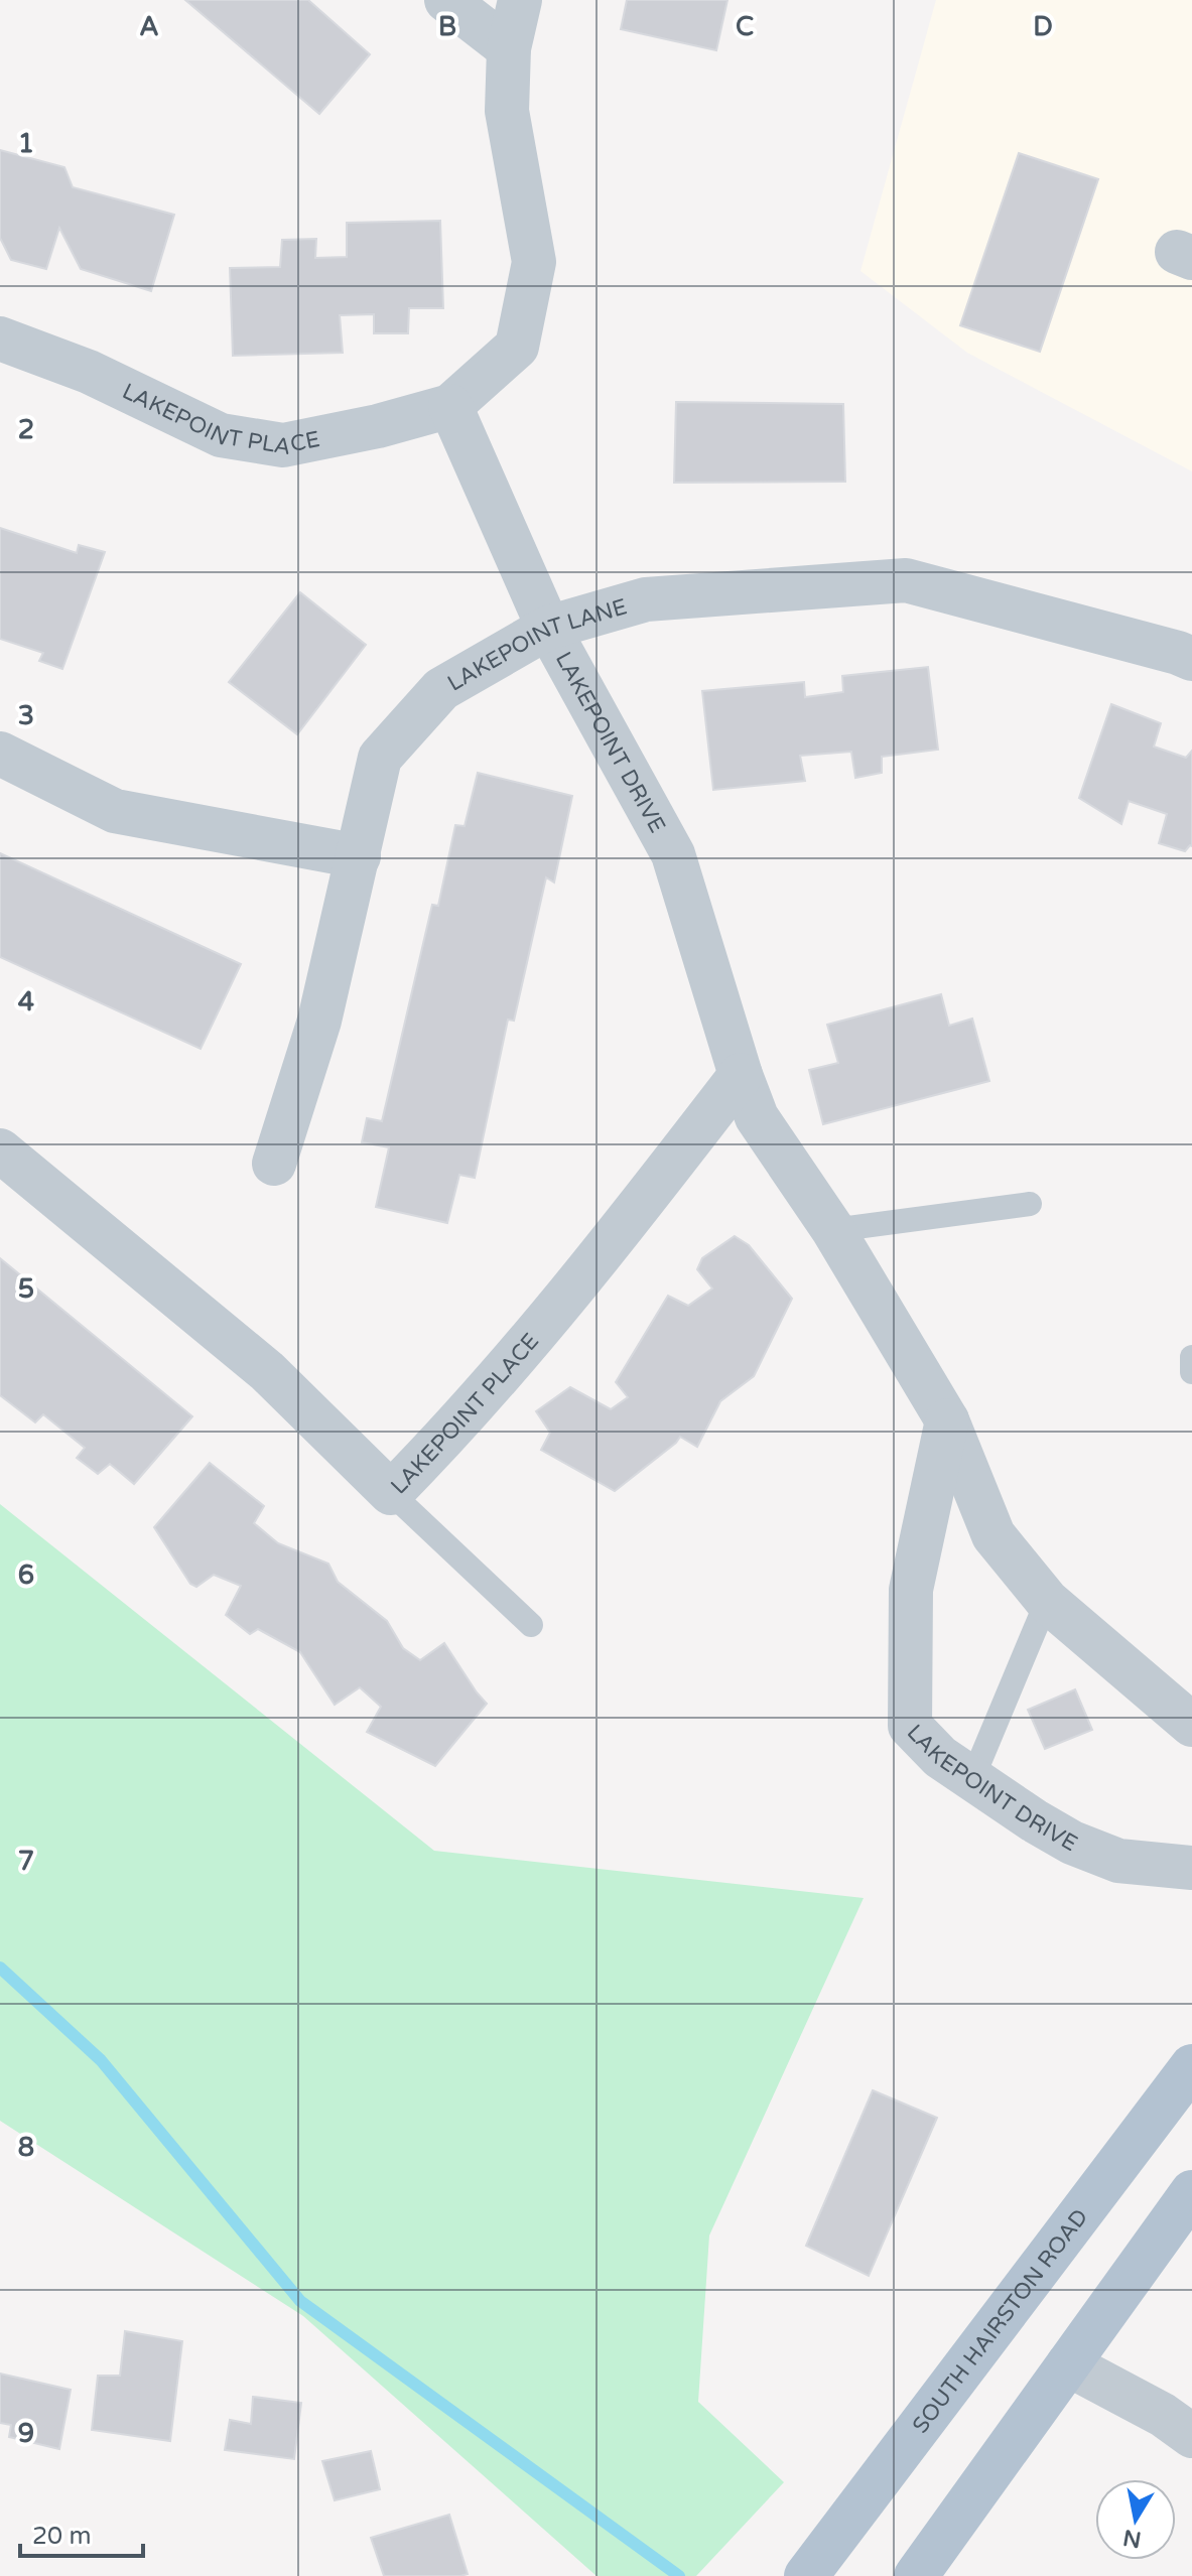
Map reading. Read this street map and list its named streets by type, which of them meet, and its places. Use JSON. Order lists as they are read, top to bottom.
{
  "streets": {
    "main road": ["SOUTH HAIRSTON ROAD"],
    "street": ["LAKEPOINT PLACE", "LAKEPOINT LANE", "LAKEPOINT DRIVE"]
  },
  "crossings": [
    ["LAKEPOINT PLACE", "LAKEPOINT DRIVE"],
    ["LAKEPOINT LANE", "LAKEPOINT DRIVE"]
  ],
  "scale_bar": "20 m",
  "north": "bottom",
  "grid": {
    "columns": [
      "A",
      "B",
      "C",
      "D"
    ],
    "rows": [
      "1",
      "2",
      "3",
      "4",
      "5",
      "6",
      "7",
      "8",
      "9"
    ]
  }
}
